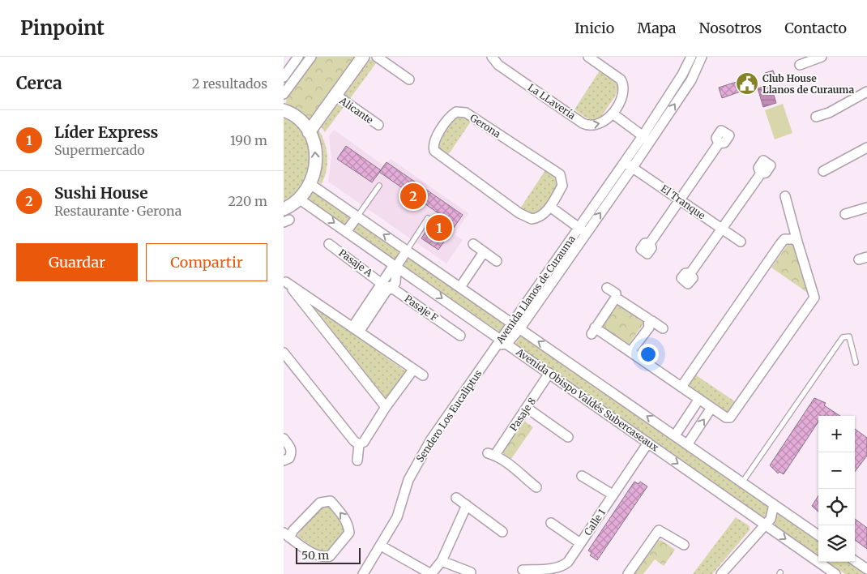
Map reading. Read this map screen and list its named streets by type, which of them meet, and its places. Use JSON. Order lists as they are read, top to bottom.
{
  "streets": {
    "street": [
      "La LLavería",
      "Alicante",
      "Gerona",
      "El Tranque",
      "Pasaje A",
      "Avenida Llanos de Curauma",
      "Pasaje F",
      "Avenida Obispo Valdés Subercaseaux",
      "Pasaje 8",
      "Sendero Los Eucaliptus",
      "Calle 1"
    ]
  },
  "crossings": [
    ["El Tranque", "Avenida Llanos de Curauma"],
    ["Pasaje A", "Pasaje F"],
    ["Avenida Llanos de Curauma", "Avenida Obispo Valdés Subercaseaux"],
    ["Avenida Llanos de Curauma", "Sendero Los Eucaliptus"],
    ["Avenida Obispo Valdés Subercaseaux", "Pasaje 8"],
    ["Avenida Obispo Valdés Subercaseaux", "Sendero Los Eucaliptus"],
    ["Avenida Obispo Valdés Subercaseaux", "Calle 1"]
  ],
  "one_way": ["La LLavería"],
  "places": {
    "public building": ["Club House Llanos de Curauma"]
  },
  "scale_bar": "50 m",
  "page": {
    "header": "Pinpoint",
    "nav": [
      "Inicio",
      "Mapa",
      "Nosotros",
      "Contacto"
    ],
    "heading": ["Cerca", "2 resultados"],
    "list": [
      {
        "mark": "1",
        "name": "Líder Express",
        "note": "Supermercado",
        "value": "190 m"
      },
      {
        "mark": "2",
        "name": "Sushi House",
        "note": "Restaurante · Gerona",
        "value": "220 m"
      }
    ],
    "pins": ["2", "1"],
    "buttons": ["Guardar", "Compartir"],
    "map_buttons": ["+", "−"],
    "scale": "50 m"
  }
}
